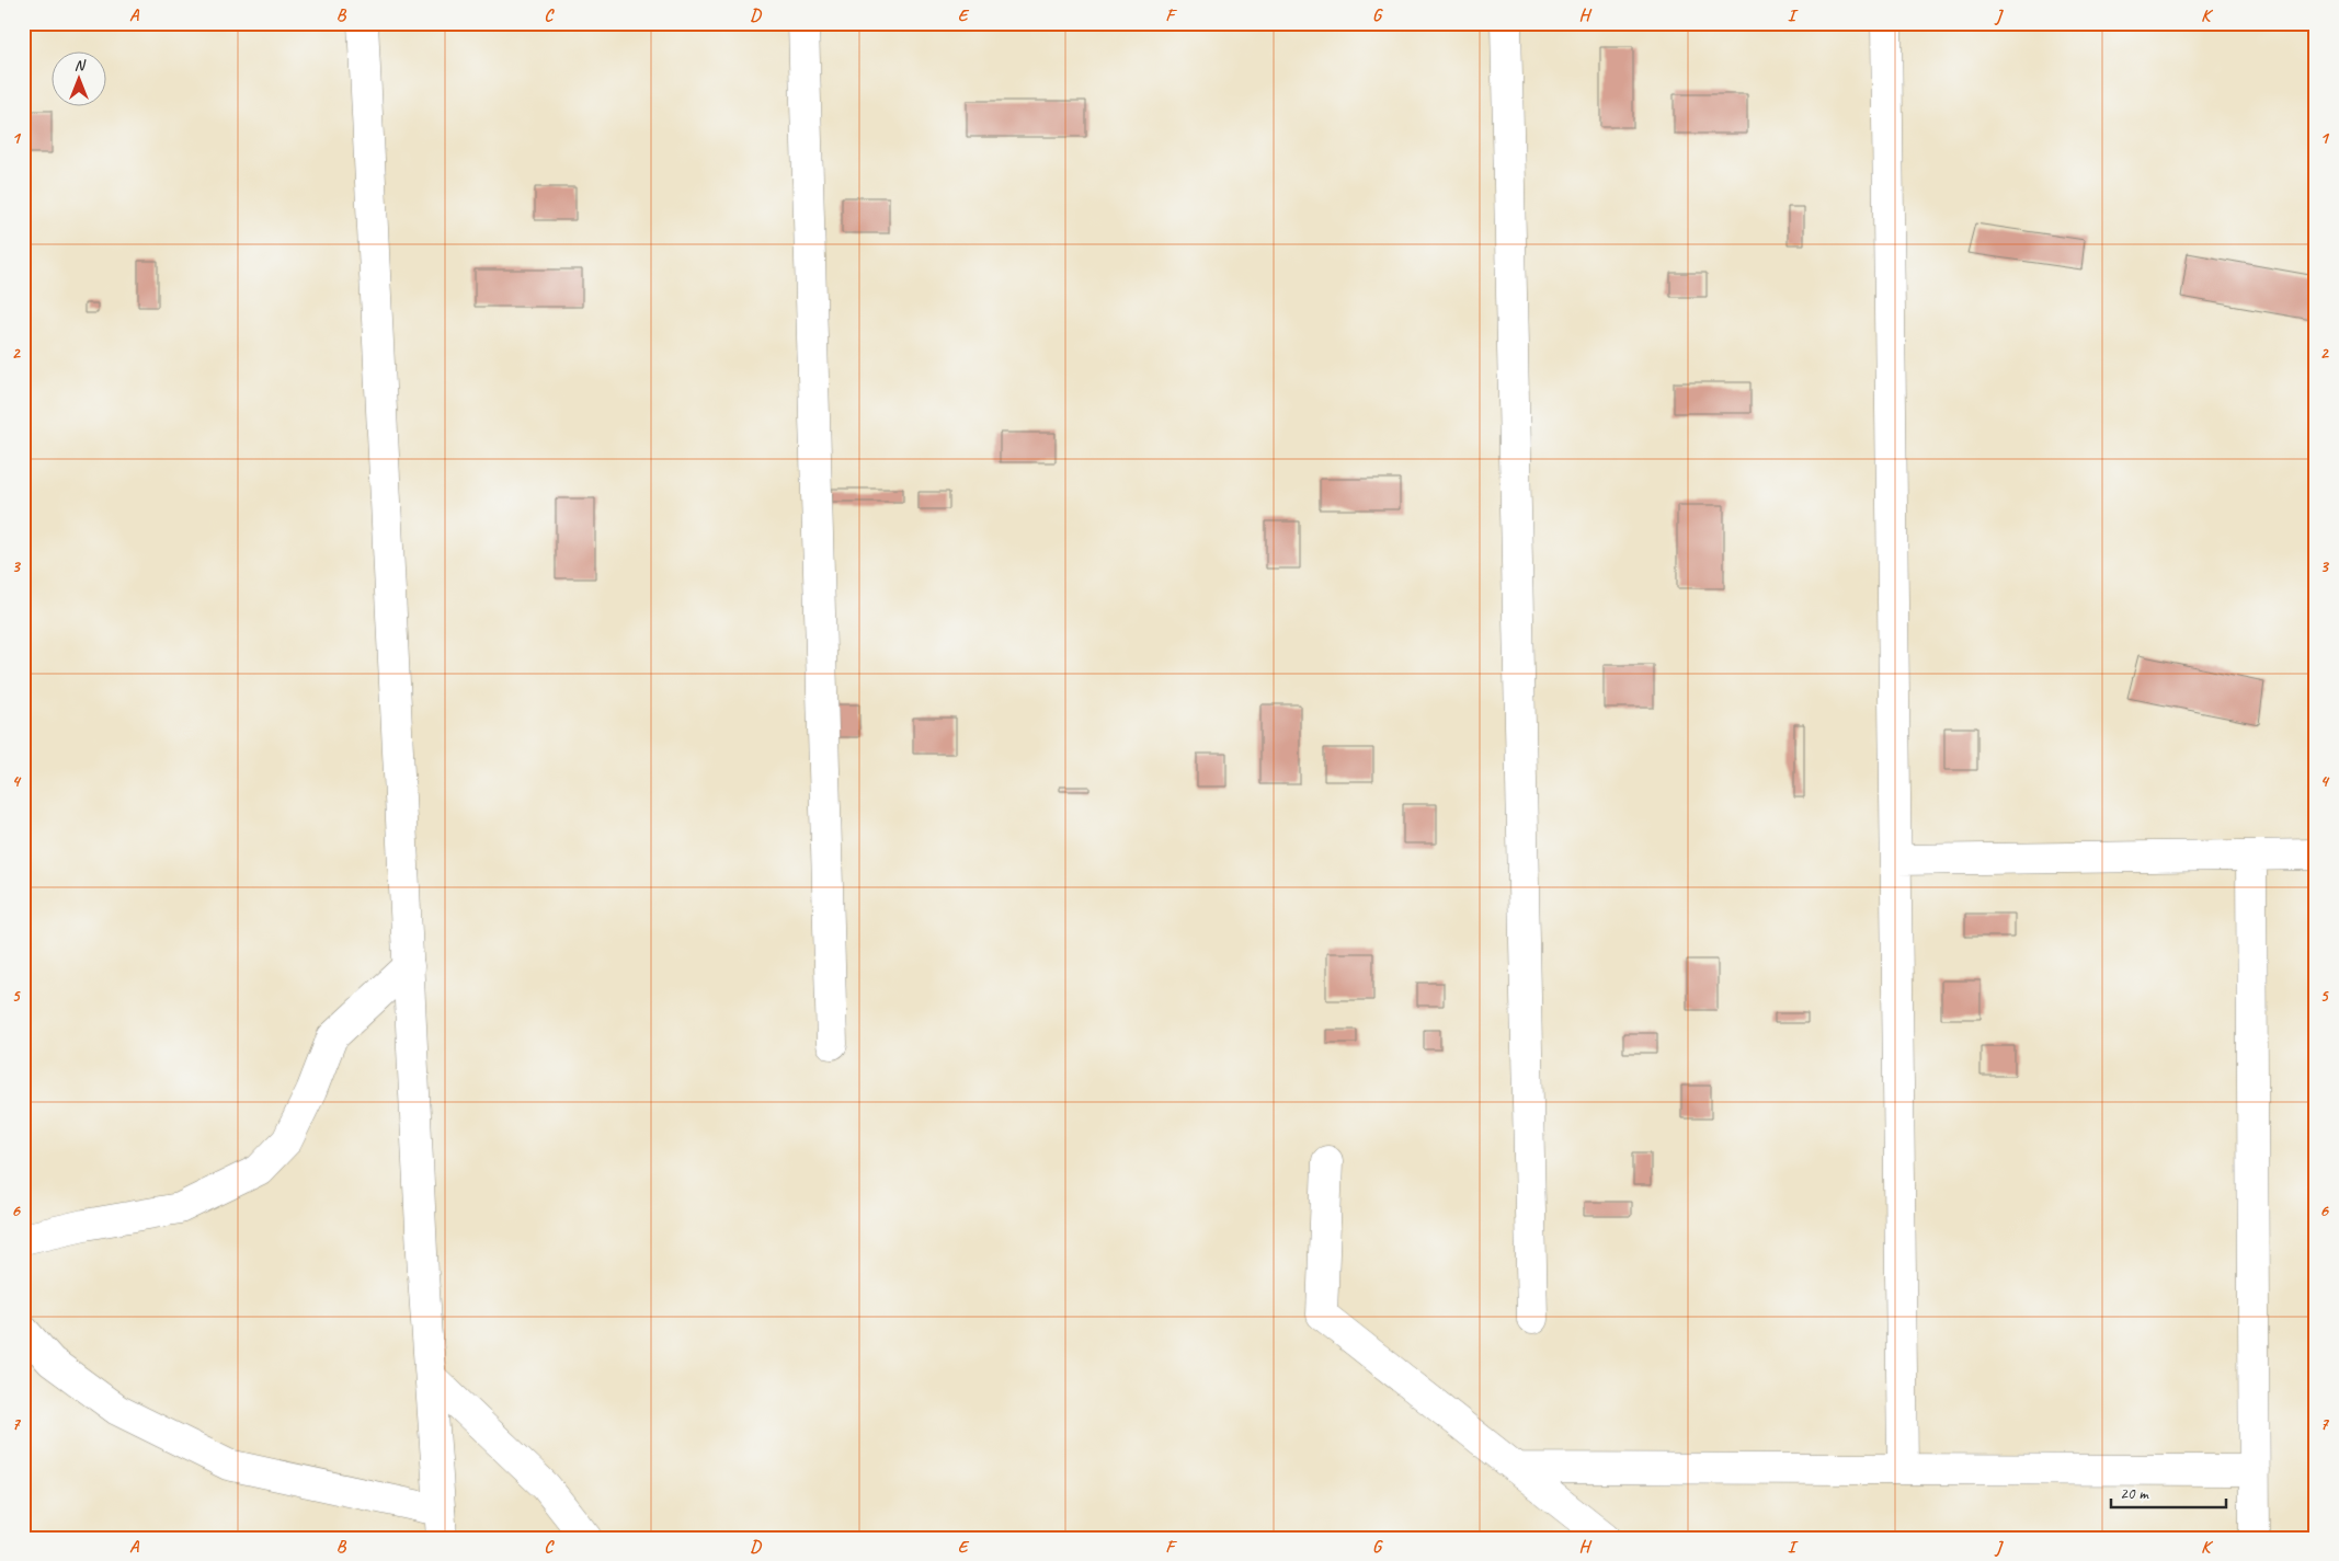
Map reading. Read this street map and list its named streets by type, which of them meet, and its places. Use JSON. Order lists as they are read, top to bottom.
{
  "scale_bar": "20 m",
  "north": "top",
  "grid": {
    "columns": [
      "A",
      "B",
      "C",
      "D",
      "E",
      "F",
      "G",
      "H",
      "I",
      "J",
      "K"
    ],
    "rows": [
      "1",
      "2",
      "3",
      "4",
      "5",
      "6",
      "7"
    ]
  }
}
